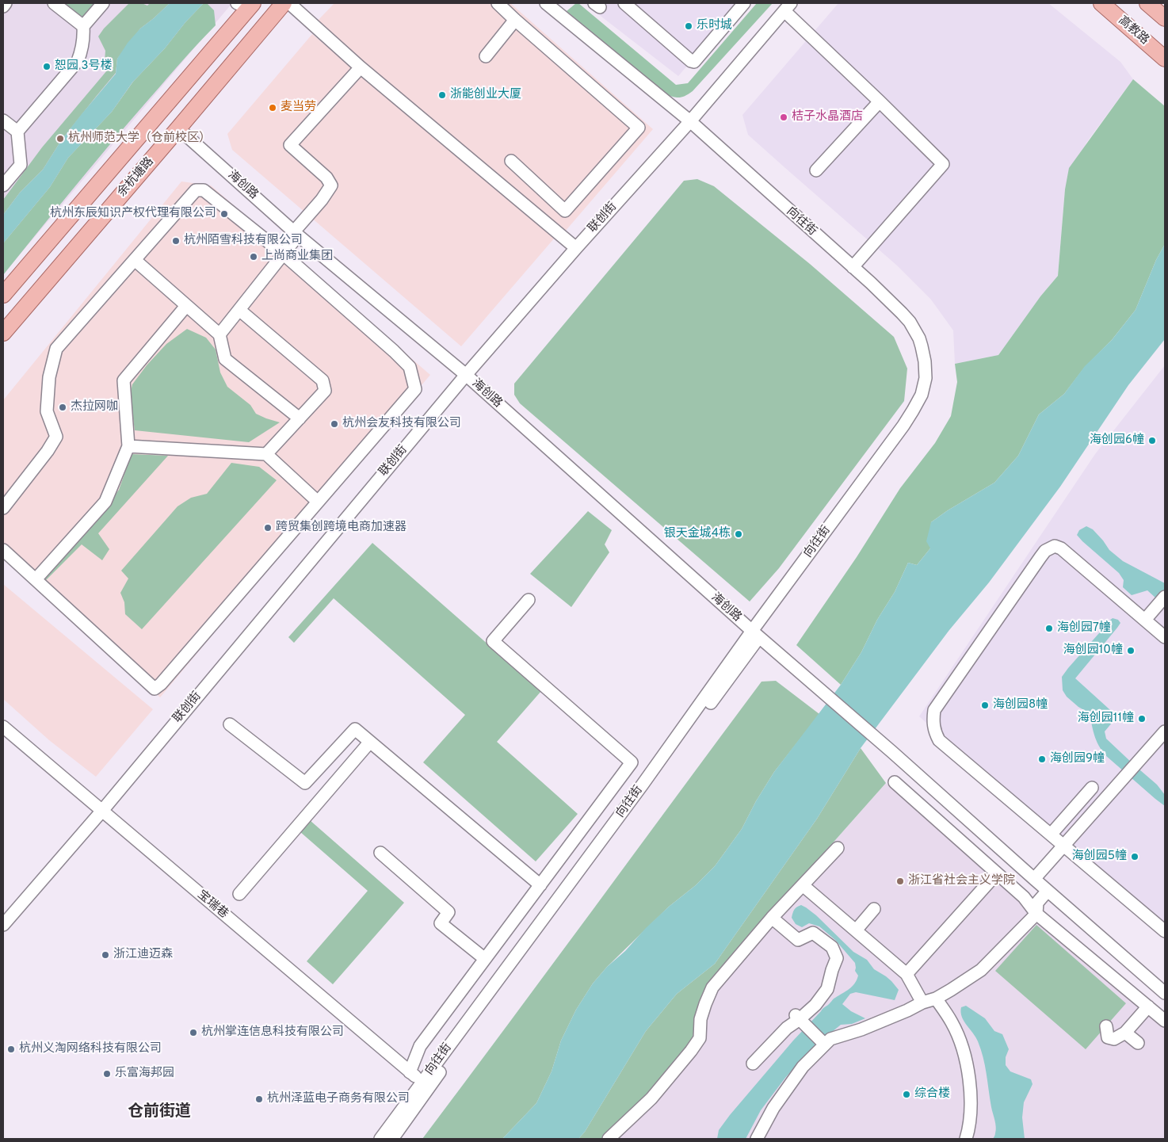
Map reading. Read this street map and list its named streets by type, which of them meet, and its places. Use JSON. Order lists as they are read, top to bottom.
{
  "streets": {
    "main road": ["高教路", "余杭塘路"],
    "street": [
      "海创路",
      "联创街",
      "向往街",
      "宝瑞巷"
    ]
  },
  "crossings": [
    ["余杭塘路", "海创路"],
    ["海创路", "联创街"],
    ["海创路", "向往街"],
    ["联创街", "向往街"],
    ["联创街", "宝瑞巷"],
    ["向往街", "宝瑞巷"]
  ],
  "districts": ["仓前街道"],
  "places": [
    "乐时城",
    "恕园 3号楼",
    "浙能创业大厦",
    "麦当劳",
    "桔子水晶酒店",
    "杭州师范大学（仓前校区）",
    "杭州东辰知识产权代理有限公司",
    "杭州陌雪科技有限公司",
    "上尚商业集团",
    "杰拉网咖",
    "杭州会友科技有限公司",
    "海创园6幢",
    "跨贸集创跨境电商加速器",
    "银天金城4栋",
    "海创园7幢",
    "海创园10幢",
    "海创园8幢",
    "海创园11幢",
    "海创园9幢",
    "海创园5幢",
    "浙江省社会主义学院",
    "浙江迪迈森",
    "杭州掌连信息科技有限公司",
    "杭州义淘网络科技有限公司",
    "乐富海邦园",
    "综合楼",
    "杭州泽蓝电子商务有限公司"
  ]
}
